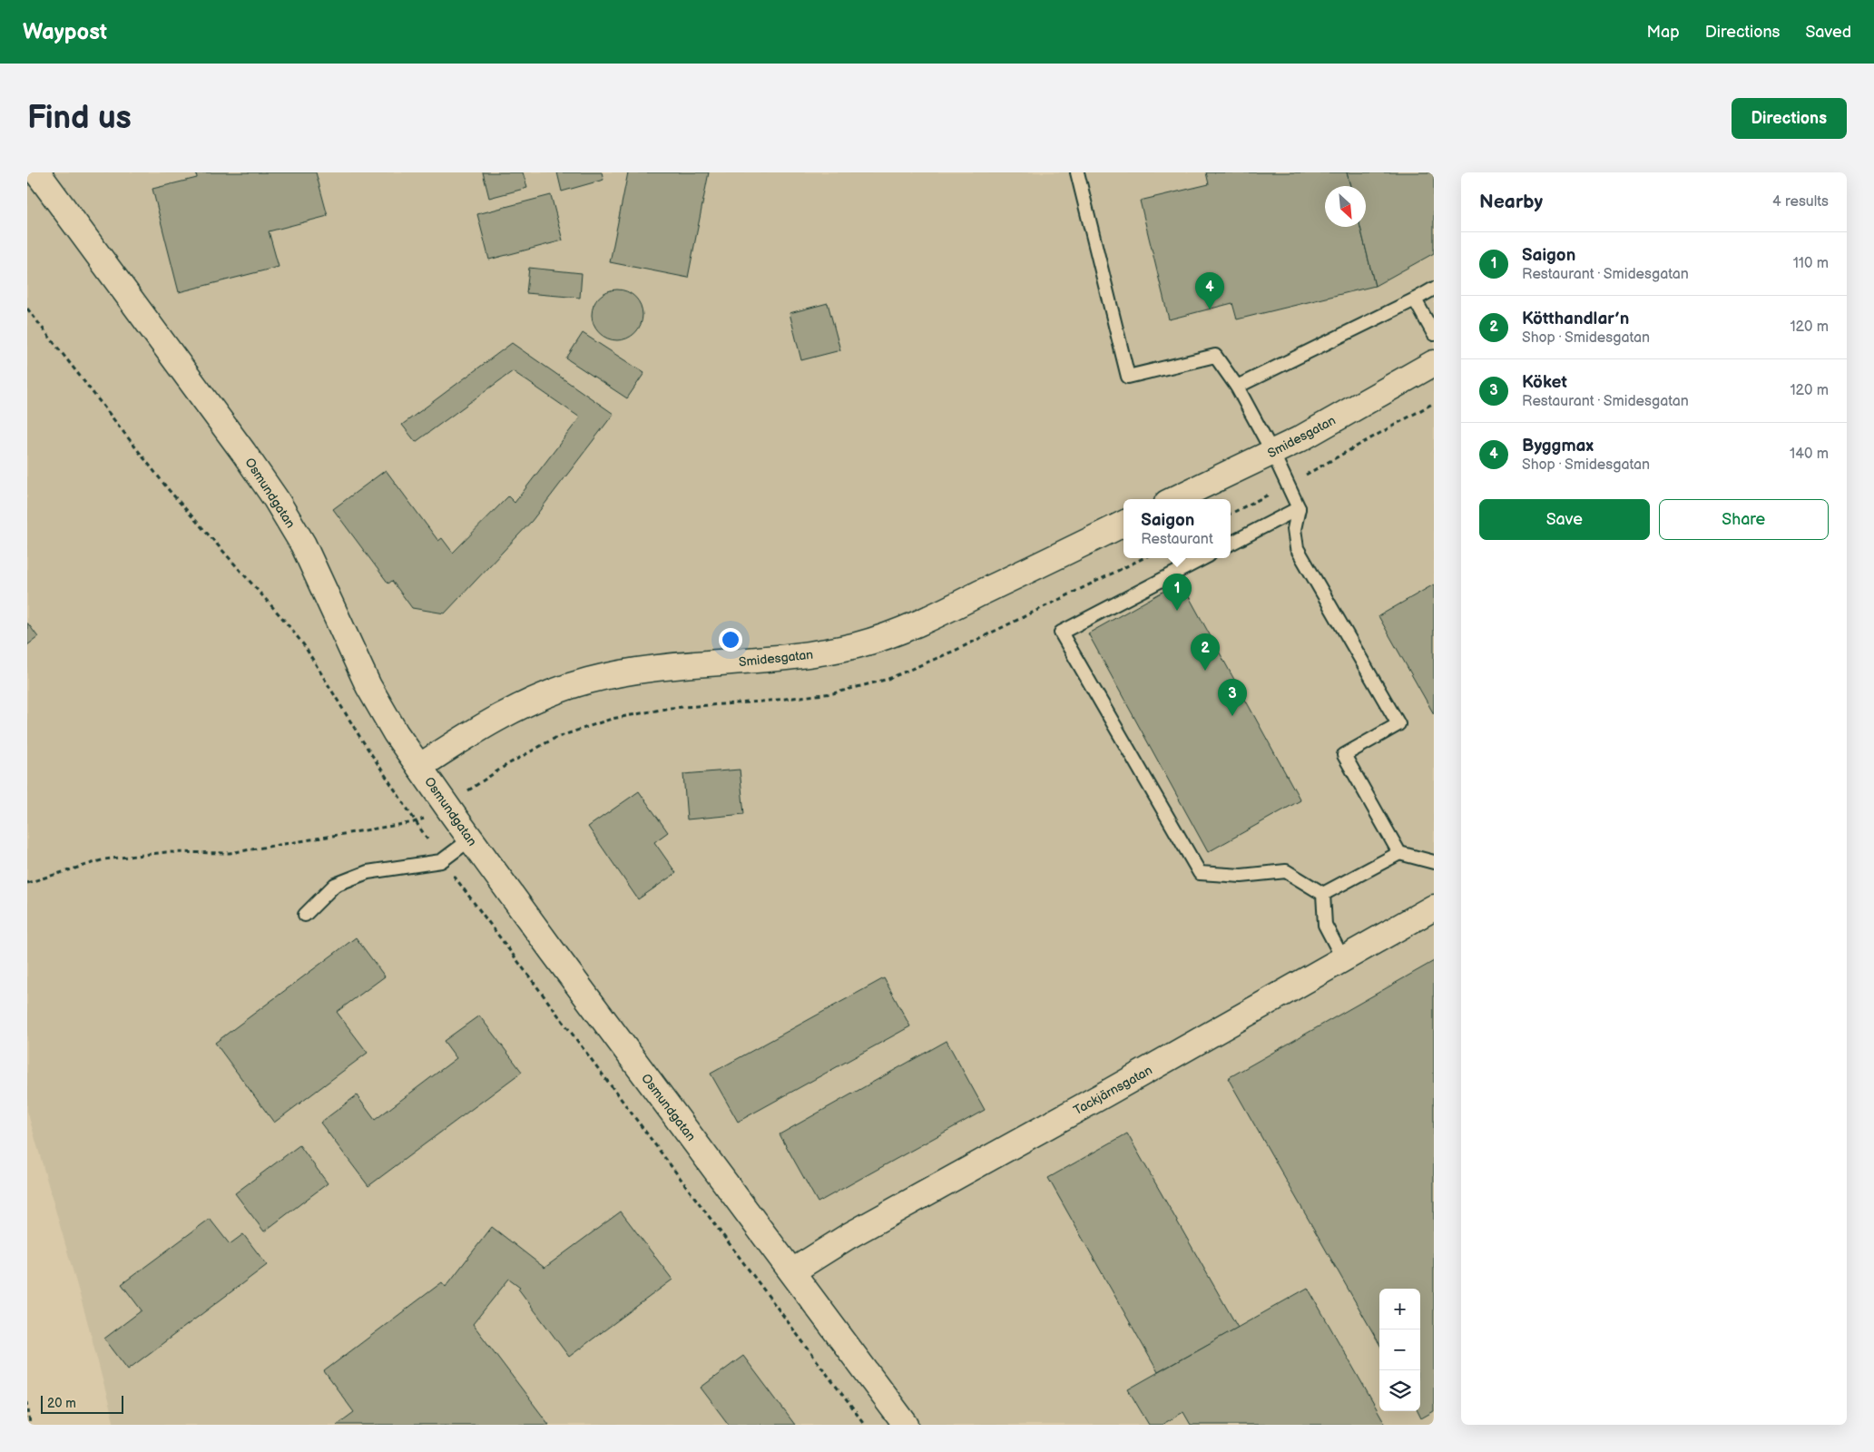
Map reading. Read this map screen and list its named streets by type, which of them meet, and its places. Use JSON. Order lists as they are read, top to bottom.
{
  "streets": {
    "street": ["Smidesgatan", "Osmundgatan", "Tackjärnsgatan"]
  },
  "crossings": [
    ["Smidesgatan", "Osmundgatan"],
    ["Osmundgatan", "Tackjärnsgatan"]
  ],
  "scale_bar": "20 m",
  "north": "bottom right",
  "page": {
    "header": "Waypost",
    "nav": ["Map", "Directions", "Saved"],
    "buttons": [
      "Directions",
      ["Save", "Share"]
    ],
    "title": "Find us",
    "heading": ["Nearby", "4 results"],
    "list": [
      {
        "mark": "1",
        "name": "Saigon",
        "note": "Restaurant · Smidesgatan",
        "value": "110 m"
      },
      {
        "mark": "2",
        "name": "Kötthandlar’n",
        "note": "Shop · Smidesgatan",
        "value": "120 m"
      },
      {
        "mark": "3",
        "name": "Köket",
        "note": "Restaurant · Smidesgatan",
        "value": "120 m"
      },
      {
        "mark": "4",
        "name": "Byggmax",
        "note": "Shop · Smidesgatan",
        "value": "140 m"
      }
    ],
    "pins": [
      "4",
      "1",
      "2",
      "3"
    ],
    "popup": ["Saigon", "Restaurant"],
    "map_buttons": ["+", "−"],
    "scale": "20 m"
  }
}
